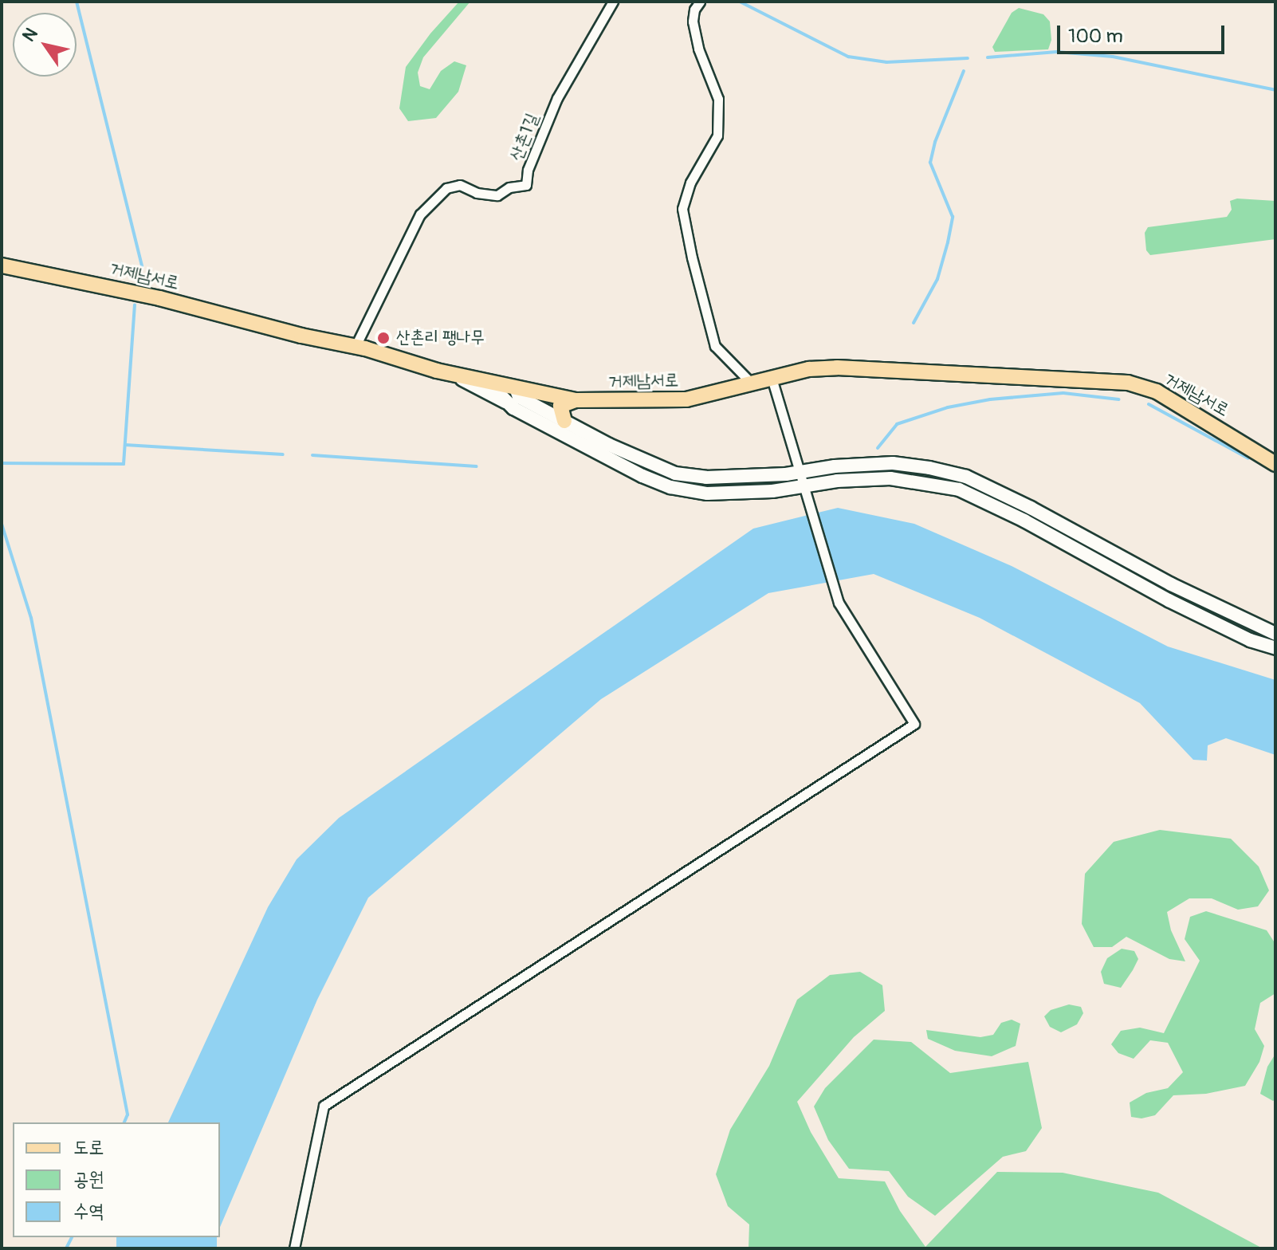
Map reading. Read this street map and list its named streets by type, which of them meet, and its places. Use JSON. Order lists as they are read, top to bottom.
{
  "streets": {
    "main road": ["거제남서로"],
    "street": ["산촌1길"]
  },
  "crossings": [
    ["산촌1길", "거제남서로"]
  ],
  "places": ["산촌리 팽나무"],
  "legend": ["도로", "공원", "수역"],
  "scale_bar": "100 m",
  "north": "top left"
}
